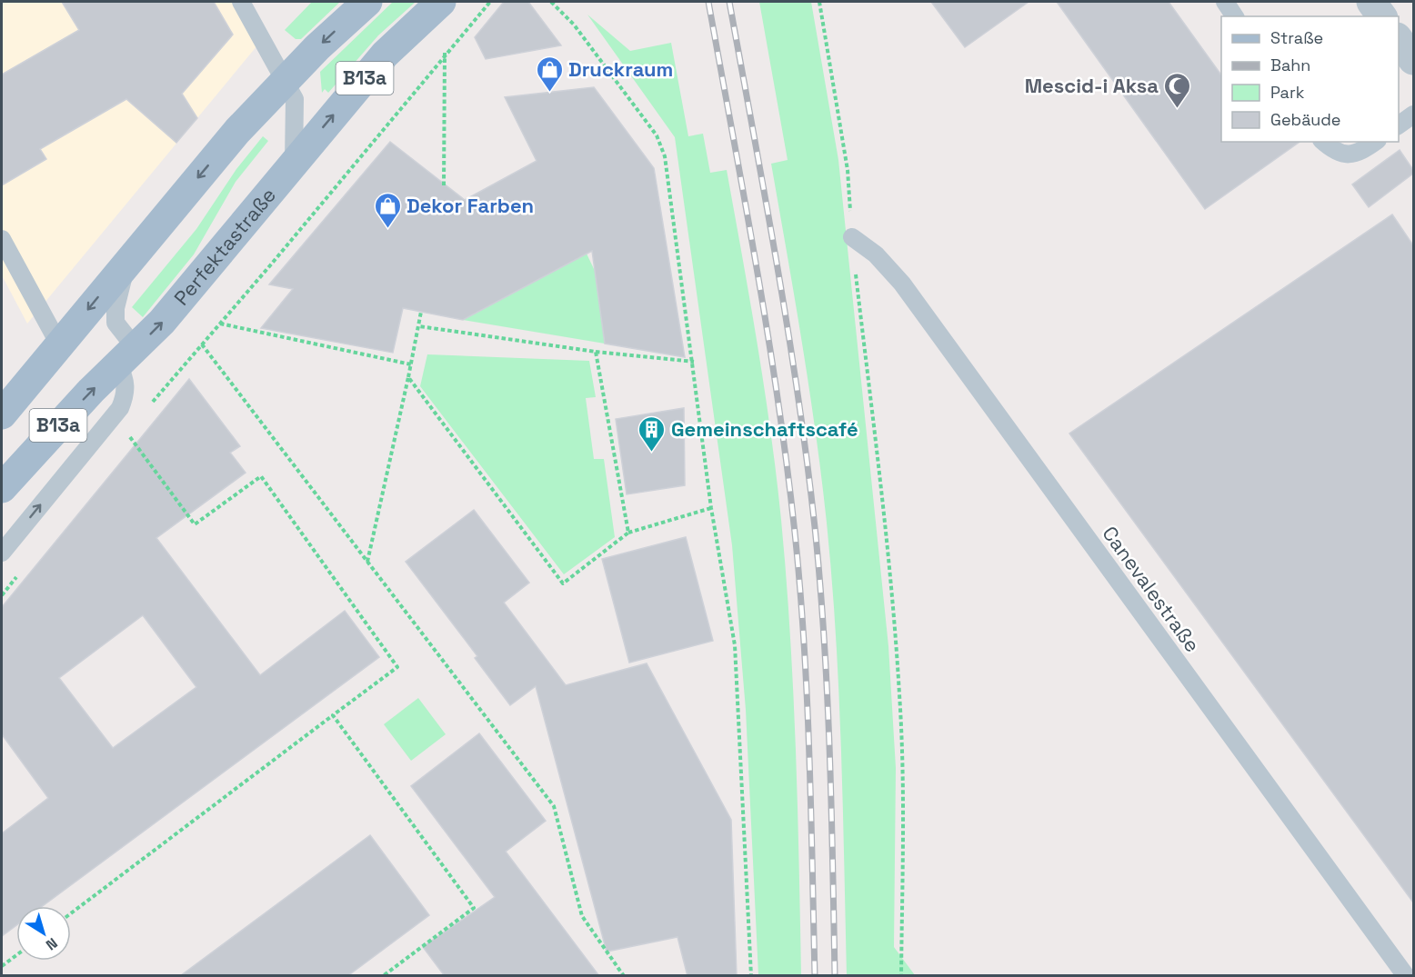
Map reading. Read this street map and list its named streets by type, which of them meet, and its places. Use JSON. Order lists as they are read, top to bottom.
{
  "streets": {
    "main road": ["B13a", "Perfektastraße"],
    "lane": ["Canevalestraße"]
  },
  "places": {
    "shop": ["Druckraum", "Dekor Farben"],
    "mosque": ["Mescid-i Aksa"],
    "building": ["Gemeinschaftscafé"]
  },
  "legend": [
    "Straße",
    "Bahn",
    "Park",
    "Gebäude"
  ],
  "north": "bottom right"
}
